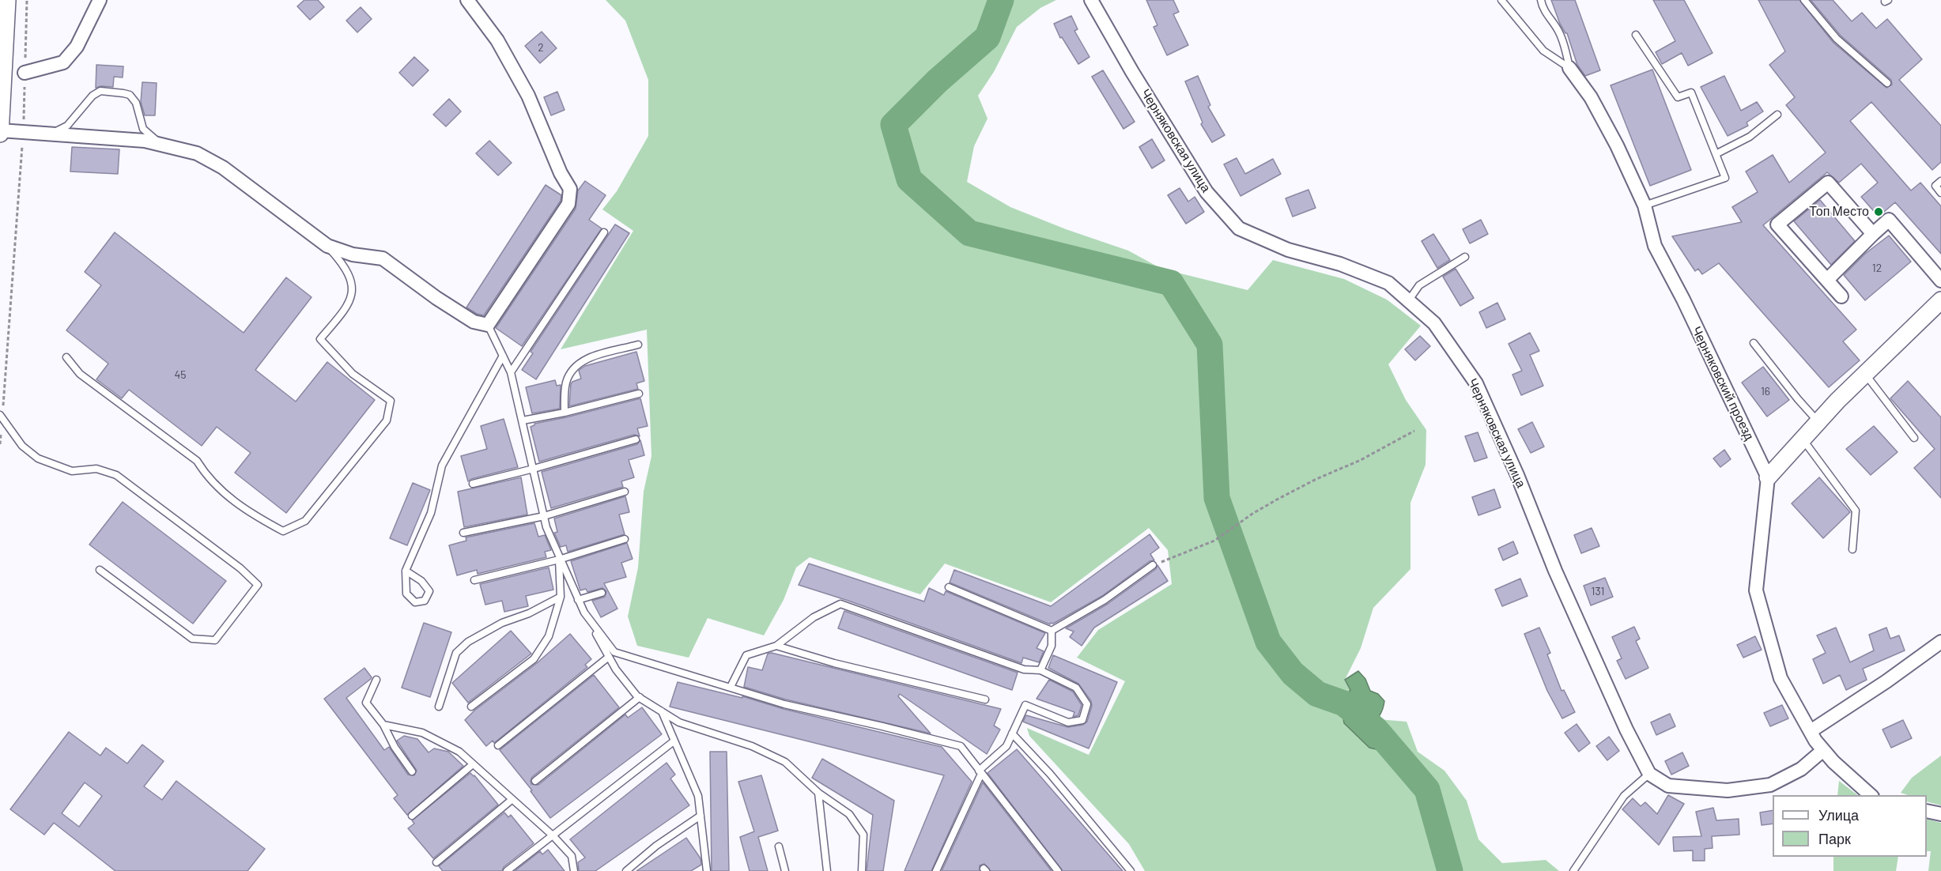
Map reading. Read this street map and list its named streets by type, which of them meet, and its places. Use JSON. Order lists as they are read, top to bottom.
{
  "streets": {
    "street": ["Черняковская улица", "Черняковский проезд"]
  },
  "places": ["Топ Место"],
  "house_numbers": [
    "2",
    "12",
    "45",
    "16",
    "131"
  ],
  "legend": ["Улица", "Парк"]
}
